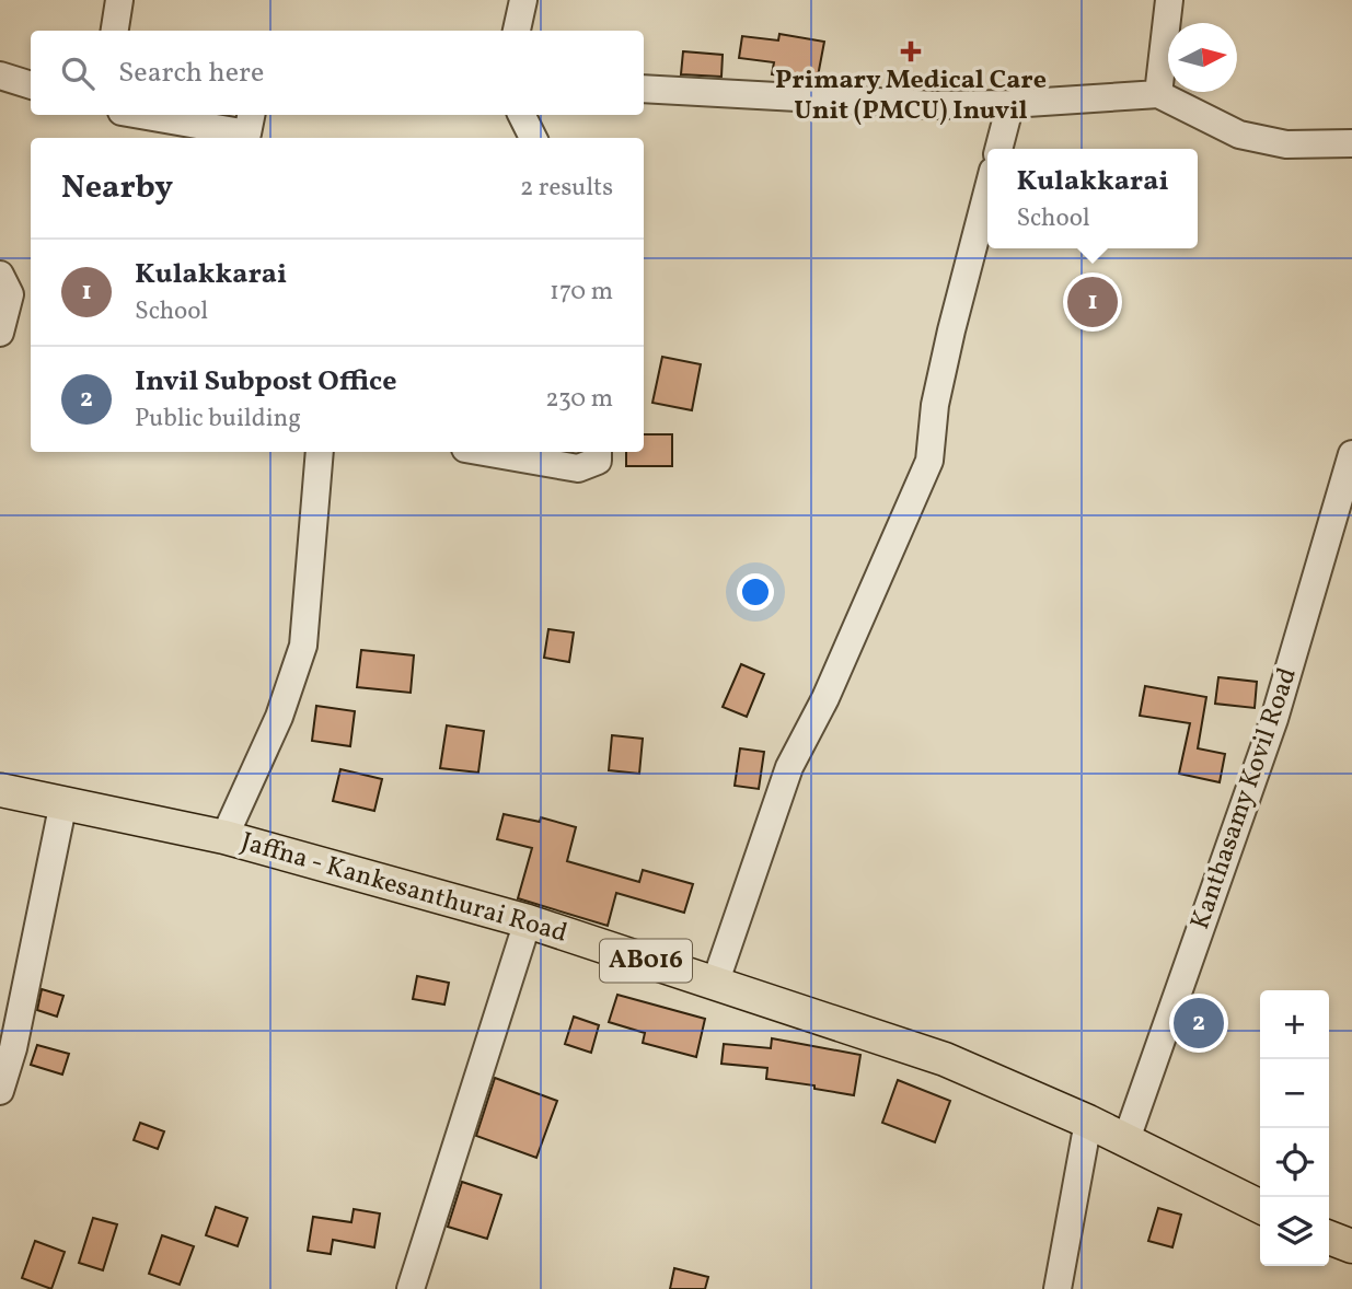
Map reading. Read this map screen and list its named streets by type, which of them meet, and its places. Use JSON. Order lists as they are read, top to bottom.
{
  "streets": {
    "main road": ["Jaffna - Kankesanthurai Road", "AB016"],
    "street": ["Kanthasamy Kovil Road"]
  },
  "crossings": [
    ["Kanthasamy Kovil Road", "Jaffna - Kankesanthurai Road"]
  ],
  "places": {
    "health": ["Primary Medical Care Unit (PMCU) Inuvil"]
  },
  "north": "right",
  "page": {
    "search": "Search here",
    "heading": ["Nearby", "2 results"],
    "popup": ["Kulakkarai", "School"],
    "list": [
      {
        "mark": "1",
        "name": "Kulakkarai",
        "note": "School",
        "value": "170 m"
      },
      {
        "mark": "2",
        "name": "Invil Subpost Office",
        "note": "Public building",
        "value": "230 m"
      }
    ],
    "pins": ["1", "2"],
    "map_buttons": ["+", "−"]
  }
}
